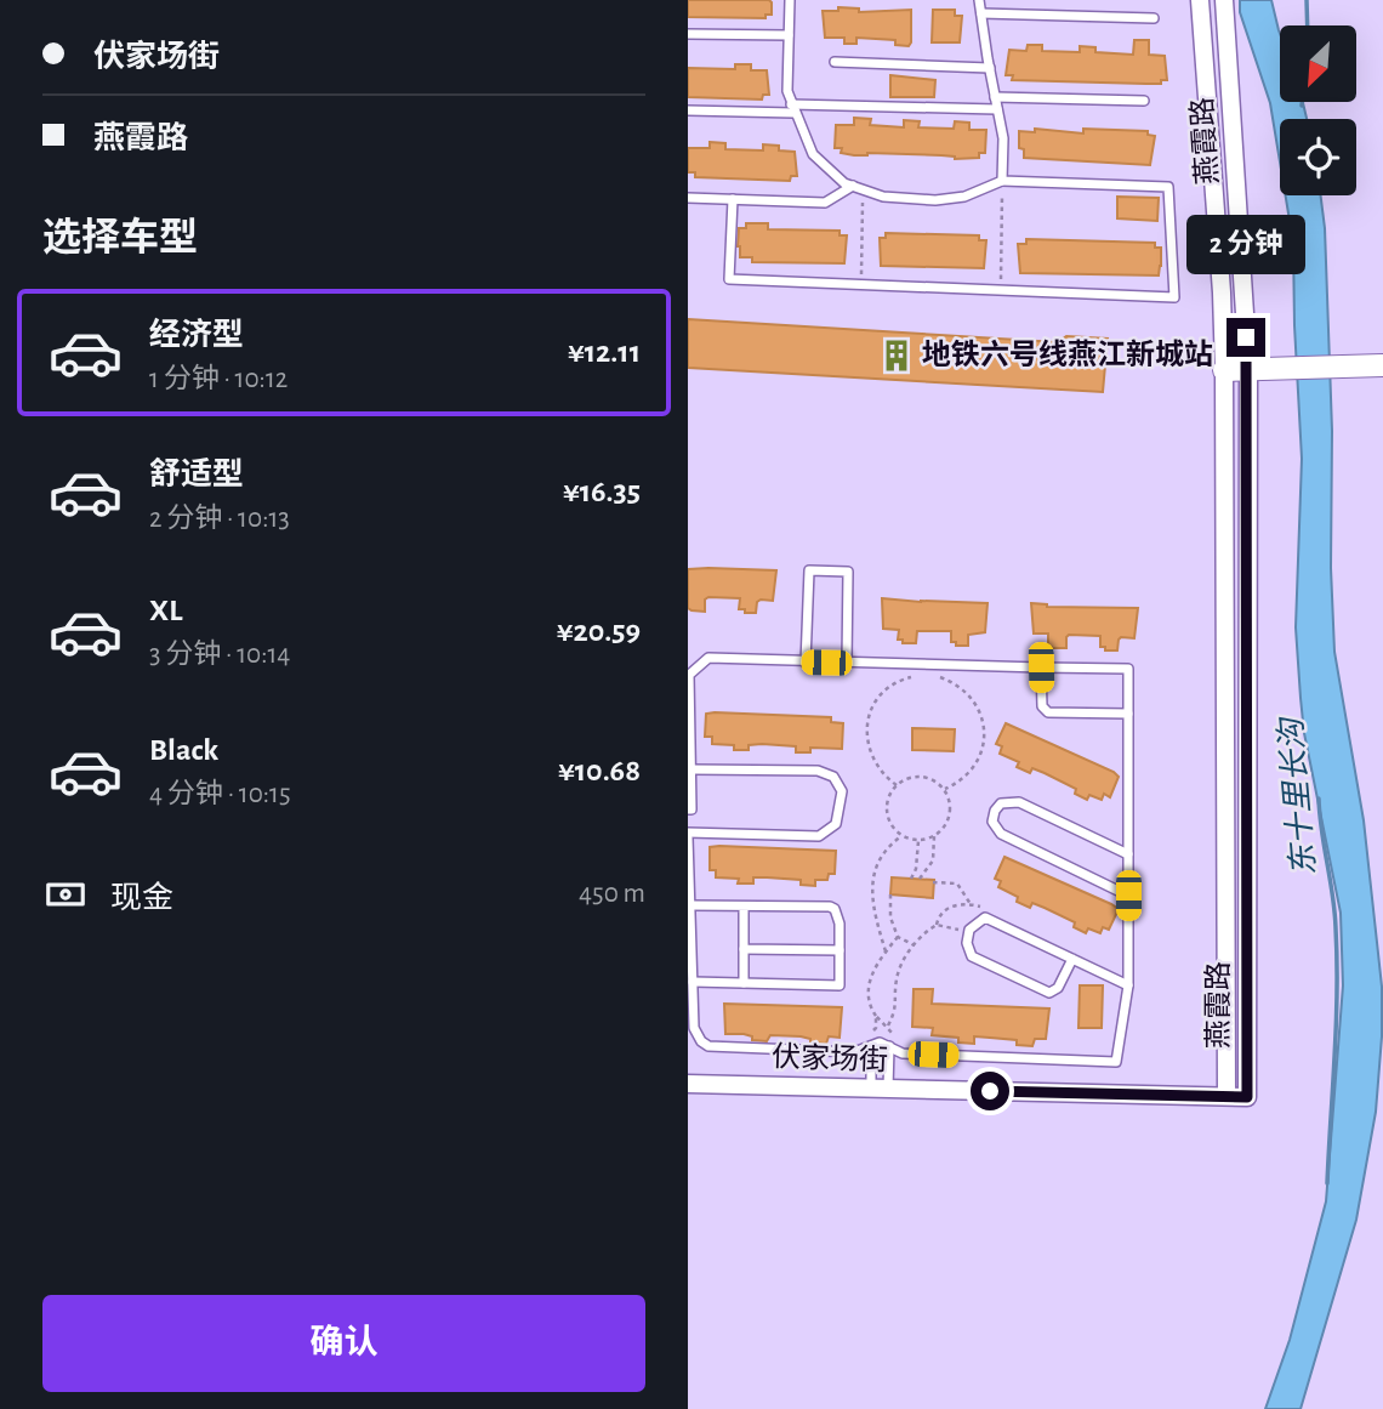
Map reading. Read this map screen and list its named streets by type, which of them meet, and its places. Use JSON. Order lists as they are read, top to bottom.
{
  "streets": {
    "street": ["燕霞路", "伏家场街"]
  },
  "crossings": [
    ["燕霞路", "伏家场街"]
  ],
  "water": ["东十里长沟"],
  "places": {
    "building": ["地铁六号线燕江新城站"]
  },
  "north": "bottom left",
  "page": {
    "banner": ["伏家场街", "燕霞路"],
    "heading": "选择车型",
    "bubble": "2 分钟",
    "list": [
      {
        "name": "经济型",
        "note": "1 分钟 · 10:12",
        "value": "¥12.11"
      },
      {
        "name": "舒适型",
        "note": "2 分钟 · 10:13",
        "value": "¥16.35"
      },
      {
        "name": "XL",
        "note": "3 分钟 · 10:14",
        "value": "¥20.59"
      },
      {
        "name": "Black",
        "note": "4 分钟 · 10:15",
        "value": "¥10.68"
      }
    ],
    "pay": ["现金", "450 m"],
    "buttons": "确认"
  }
}
